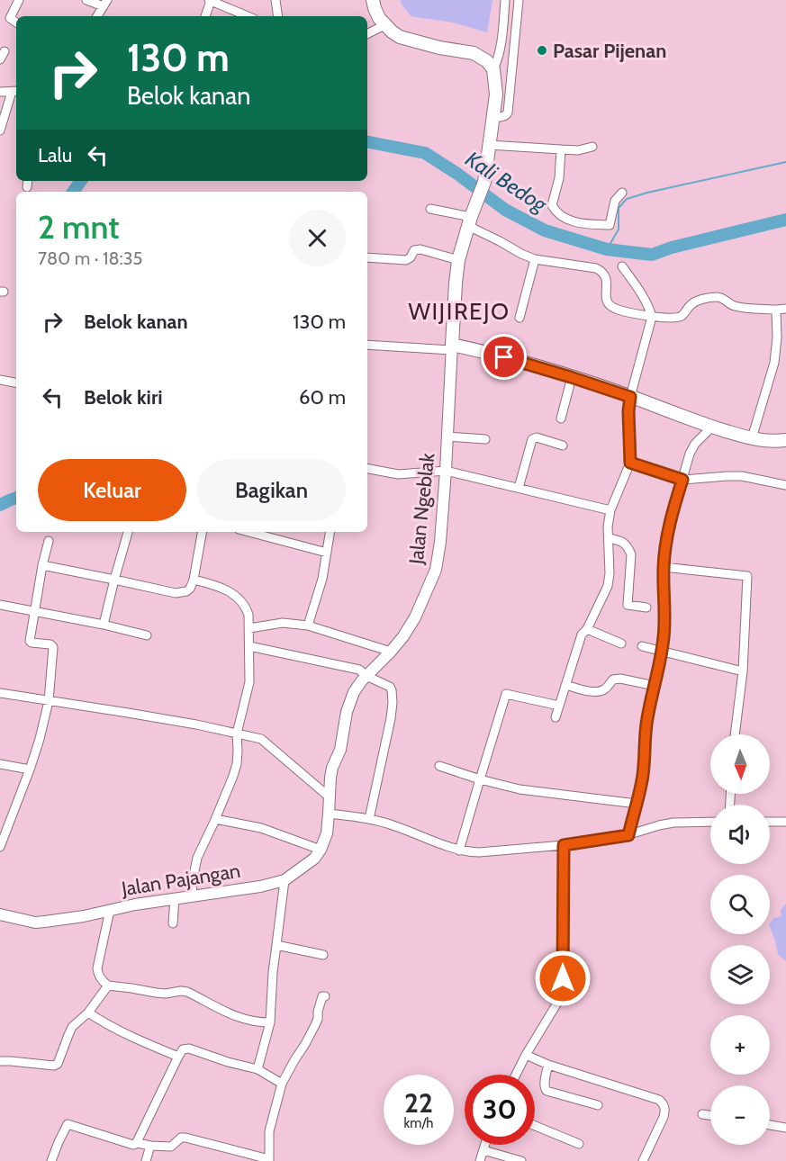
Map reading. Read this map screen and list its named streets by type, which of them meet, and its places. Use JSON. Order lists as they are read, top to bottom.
{
  "streets": {
    "main road": ["Jalan Ngeblak", "Jalan Pajangan"]
  },
  "districts": ["WIJIREJO"],
  "water": ["Kali Bedog"],
  "places": ["Pasar Pijenan"],
  "north": "bottom",
  "page": {
    "turn": ["130 m", "Belok kanan"],
    "then": "Lalu",
    "heading": ["2 mnt", "780 m · 18:35"],
    "list": [
      {
        "name": "Belok kanan",
        "value": "130 m"
      },
      {
        "name": "Belok kiri",
        "value": "60 m"
      }
    ],
    "buttons": ["Keluar", "Bagikan"],
    "map_buttons": ["+", "−"],
    "speed": "22 km/h",
    "limit": "30"
  }
}
